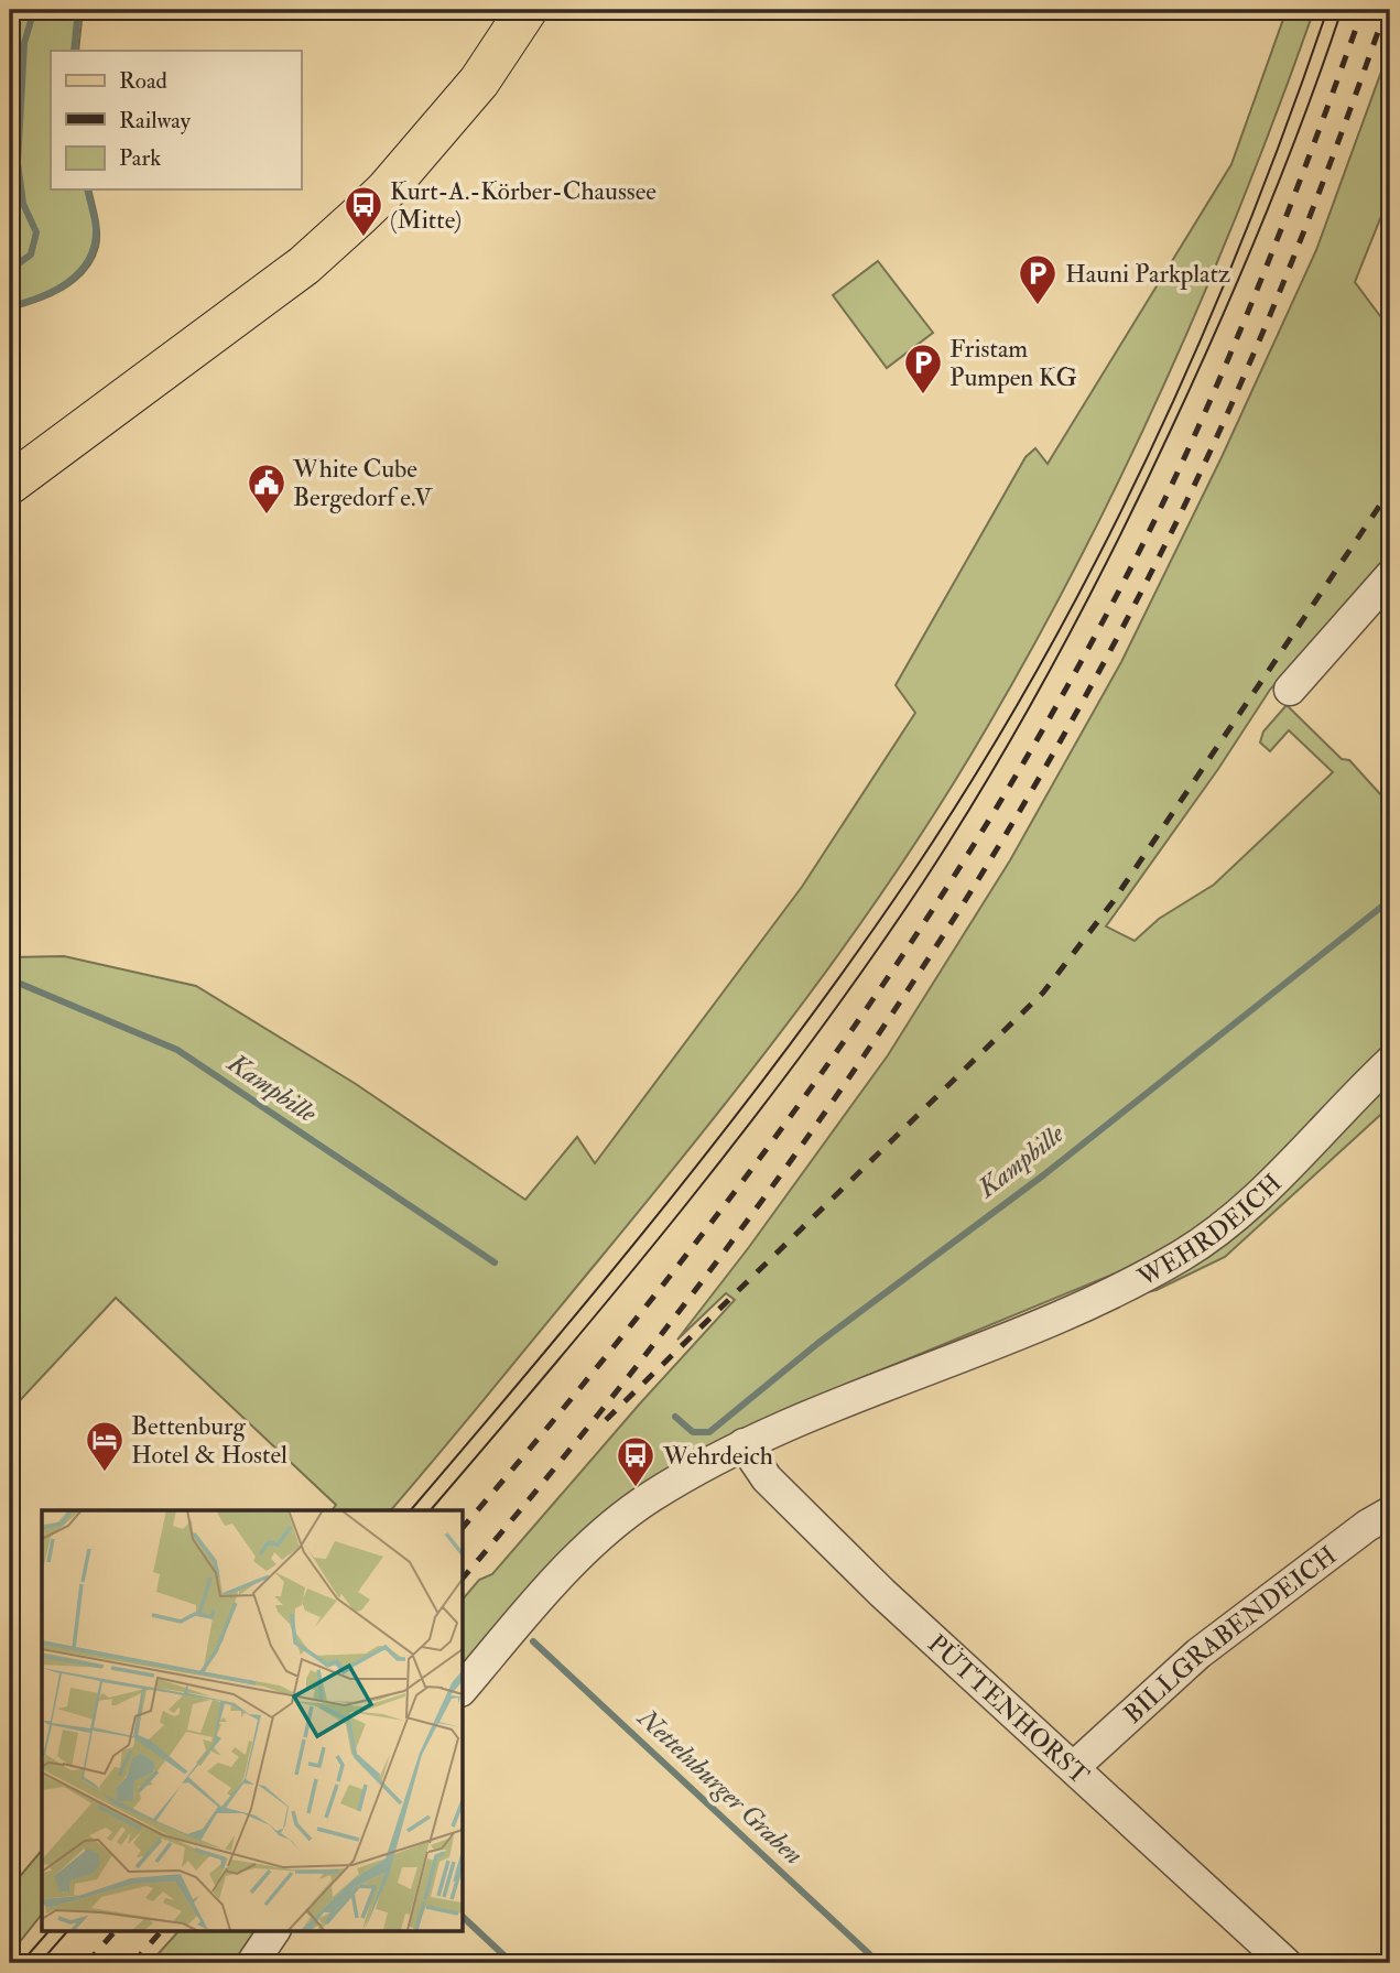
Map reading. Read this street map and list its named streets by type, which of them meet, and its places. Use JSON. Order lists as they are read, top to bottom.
{
  "streets": {
    "street": ["WEHRDEICH", "BILLGRABENDEICH", "PÜTTENHORST"]
  },
  "crossings": [
    ["WEHRDEICH", "PÜTTENHORST"],
    ["BILLGRABENDEICH", "PÜTTENHORST"]
  ],
  "water": ["Kampbille", "Nettelnburger Graben"],
  "places": {
    "bus stop": ["Kurt-A.-Körber-Chaussee (Mitte)", "Wehrdeich"],
    "parking": ["Hauni Parkplatz", "Fristam Pumpen KG"],
    "public building": ["White Cube Bergedorf e.V"],
    "hotel": ["Bettenburg Hotel & Hostel"]
  },
  "legend": ["Road", "Railway", "Park"]
}
